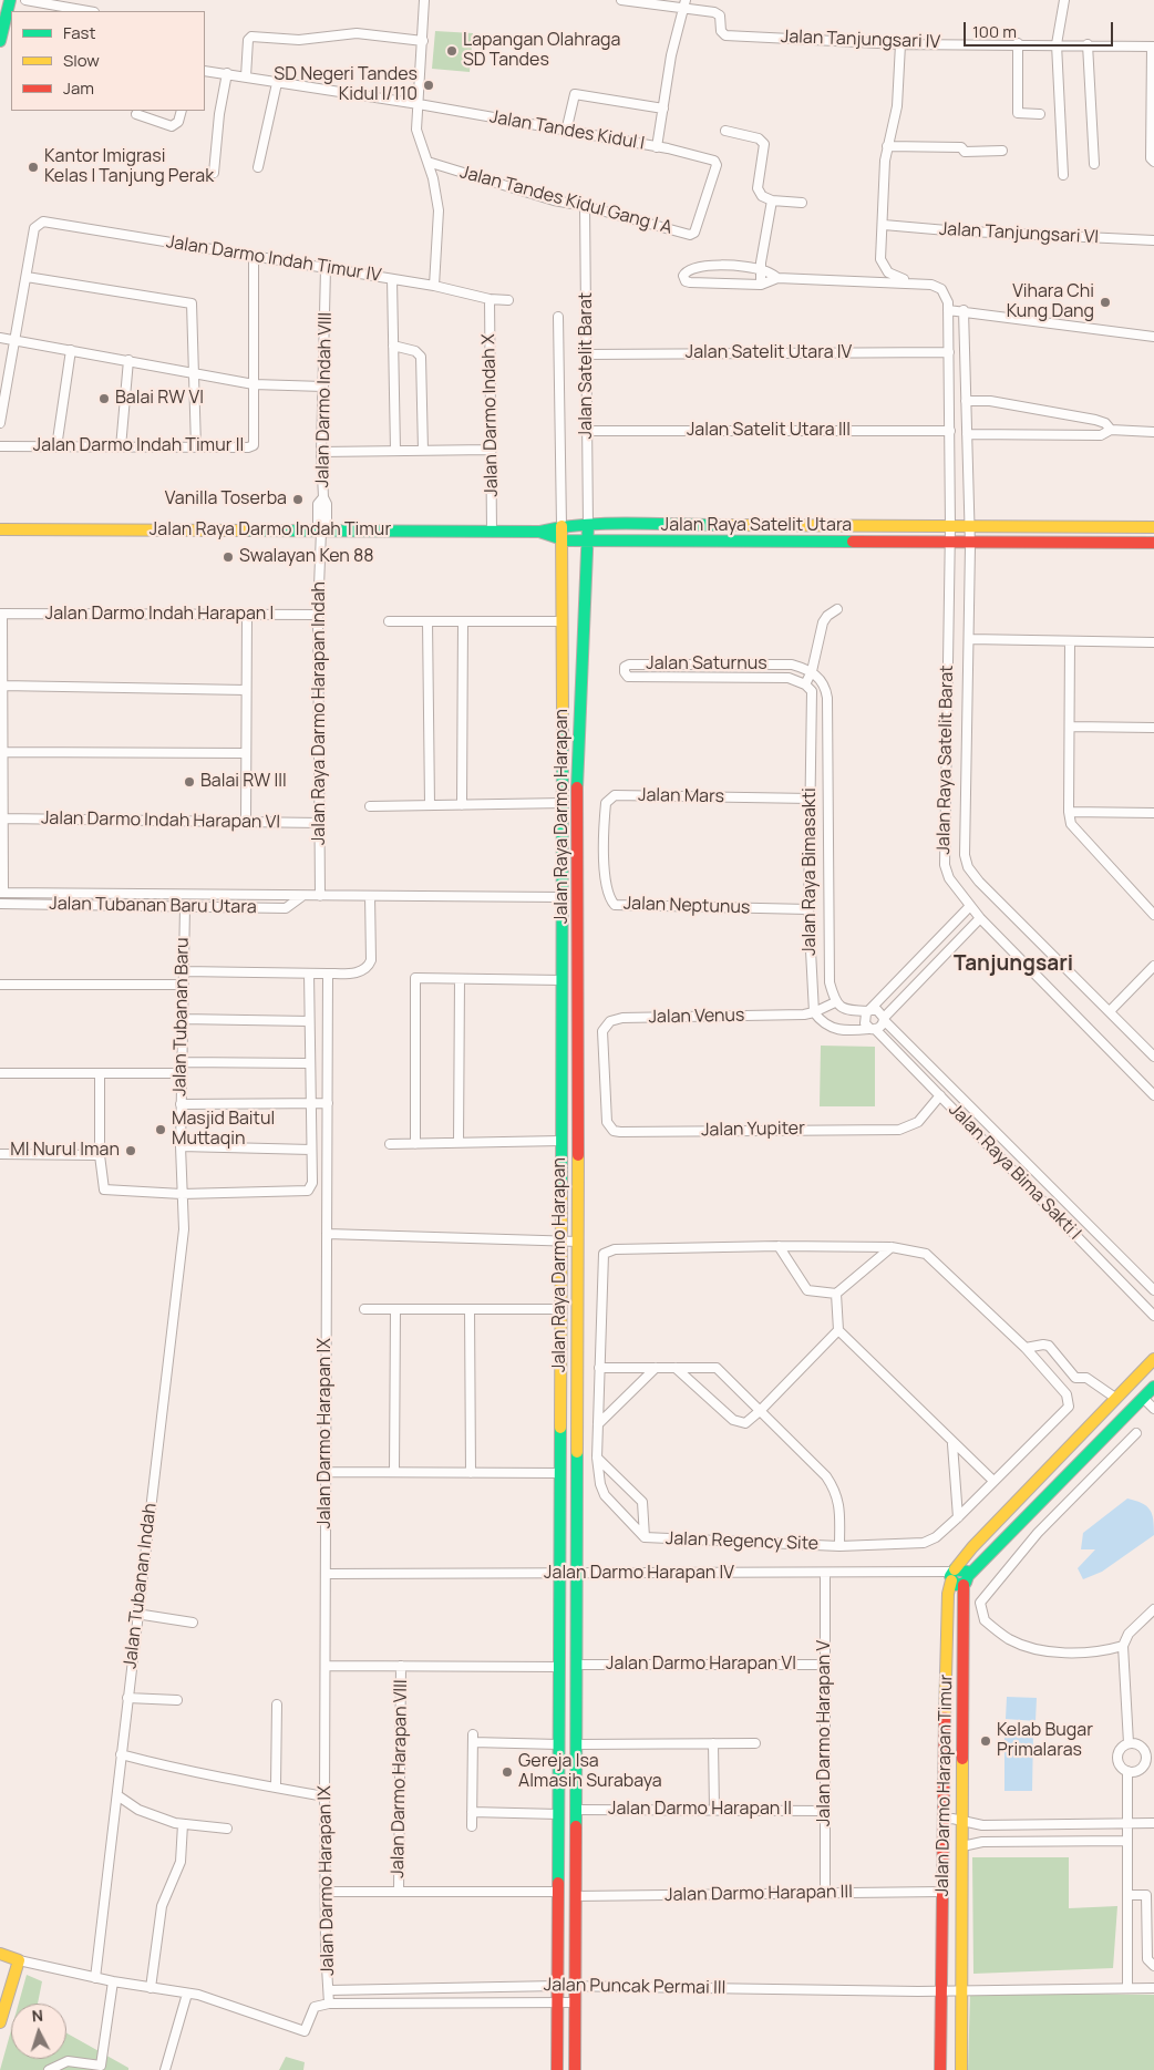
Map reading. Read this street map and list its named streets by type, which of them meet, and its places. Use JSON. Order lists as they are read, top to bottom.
{
  "streets": {
    "street": [
      "Jalan Tanjungsari IV",
      "Jalan Tandes Kidul I",
      "Jalan Tandes Kidul Gang I A",
      "Jalan Tanjungsari VI",
      "Jalan Darmo Indah Timur IV",
      "Jalan Satelit Utara IV",
      "Jalan Satelit Barat",
      "Jalan Darmo Indah VIII",
      "Jalan Darmo Indah X",
      "Jalan Satelit Utara III",
      "Jalan Darmo Indah Timur II",
      "Jalan Raya Satelit Utara",
      "Jalan Raya Darmo Indah Timur",
      "Jalan Darmo Indah Harapan I",
      "Jalan Saturnus",
      "Jalan Raya Darmo Harapan Indah",
      "Jalan Raya Satelit Barat",
      "Jalan Mars",
      "Jalan Raya Darmo Harapan",
      "Jalan Darmo Indah Harapan VI",
      "Jalan Raya Bimasakti",
      "Jalan Tubanan Baru Utara",
      "Jalan Neptunus",
      "Jalan Tubanan Baru",
      "Jalan Venus",
      "Jalan Yupiter",
      "Jalan Raya Bima Sakti I",
      "Jalan Darmo Harapan IX",
      "Jalan Regency Site",
      "Jalan Darmo Harapan IV",
      "Jalan Tubanan Indah",
      "Jalan Darmo Harapan VI",
      "Jalan Darmo Harapan V",
      "Jalan Darmo Harapan VIII",
      "Jalan Darmo Harapan Timur",
      "Jalan Darmo Harapan II",
      "Jalan Darmo Harapan III",
      "Jalan Puncak Permai III"
    ]
  },
  "crossings": [
    ["Jalan Tandes Kidul I", "Jalan Tandes Kidul Gang I A"],
    ["Jalan Tandes Kidul Gang I A", "Jalan Satelit Barat"],
    ["Jalan Darmo Indah Timur IV", "Jalan Darmo Indah VIII"],
    ["Jalan Darmo Indah Timur IV", "Jalan Darmo Indah X"],
    ["Jalan Darmo Indah Timur IV", "Jalan Darmo Indah Timur II"],
    ["Jalan Satelit Utara IV", "Jalan Satelit Barat"],
    ["Jalan Satelit Barat", "Jalan Satelit Utara III"],
    ["Jalan Satelit Barat", "Jalan Raya Satelit Utara"],
    ["Jalan Satelit Barat", "Jalan Raya Darmo Harapan"],
    ["Jalan Darmo Indah VIII", "Jalan Raya Darmo Indah Timur"],
    ["Jalan Darmo Indah VIII", "Jalan Raya Darmo Harapan Indah"],
    ["Jalan Darmo Indah X", "Jalan Raya Darmo Indah Timur"],
    ["Jalan Raya Satelit Utara", "Jalan Raya Darmo Indah Timur"],
    ["Jalan Raya Satelit Utara", "Jalan Raya Satelit Barat"],
    ["Jalan Raya Satelit Utara", "Jalan Raya Darmo Harapan"],
    ["Jalan Raya Darmo Indah Timur", "Jalan Raya Darmo Harapan Indah"],
    ["Jalan Raya Darmo Indah Timur", "Jalan Raya Darmo Harapan"],
    ["Jalan Darmo Indah Harapan I", "Jalan Raya Darmo Harapan Indah"],
    ["Jalan Saturnus", "Jalan Raya Bimasakti"],
    ["Jalan Raya Darmo Harapan Indah", "Jalan Darmo Indah Harapan VI"],
    ["Jalan Mars", "Jalan Raya Bimasakti"],
    ["Jalan Mars", "Jalan Neptunus"],
    ["Jalan Raya Darmo Harapan", "Jalan Darmo Harapan IV"],
    ["Jalan Raya Darmo Harapan", "Jalan Darmo Harapan VI"],
    ["Jalan Raya Darmo Harapan", "Jalan Darmo Harapan II"],
    ["Jalan Raya Darmo Harapan", "Jalan Darmo Harapan III"],
    ["Jalan Raya Darmo Harapan", "Jalan Puncak Permai III"],
    ["Jalan Raya Bimasakti", "Jalan Neptunus"],
    ["Jalan Raya Bimasakti", "Jalan Venus"],
    ["Jalan Tubanan Baru Utara", "Jalan Tubanan Baru"],
    ["Jalan Tubanan Baru", "Jalan Tubanan Indah"],
    ["Jalan Venus", "Jalan Yupiter"],
    ["Jalan Yupiter", "Jalan Raya Bima Sakti I"],
    ["Jalan Darmo Harapan IX", "Jalan Darmo Harapan IV"],
    ["Jalan Darmo Harapan IX", "Jalan Puncak Permai III"],
    ["Jalan Darmo Harapan IV", "Jalan Darmo Harapan V"],
    ["Jalan Darmo Harapan IV", "Jalan Darmo Harapan Timur"],
    ["Jalan Darmo Harapan VI", "Jalan Darmo Harapan V"],
    ["Jalan Darmo Harapan V", "Jalan Darmo Harapan II"],
    ["Jalan Darmo Harapan V", "Jalan Darmo Harapan III"],
    ["Jalan Darmo Harapan Timur", "Jalan Darmo Harapan III"],
    ["Jalan Darmo Harapan Timur", "Jalan Puncak Permai III"]
  ],
  "districts": ["Tanjungsari"],
  "places": [
    "Lapangan Olahraga SD Tandes",
    "SD Negeri Tandes Kidul I/110",
    "Kantor Imigrasi Kelas I Tanjung Perak",
    "Vihara Chi Kung Dang",
    "Balai RW VI",
    "Vanilla Toserba",
    "Swalayan Ken 88",
    "Balai RW III",
    "Masjid Baitul Muttaqin",
    "MI Nurul Iman",
    "Kelab Bugar Primalaras",
    "Gereja Isa Almasih Surabaya"
  ],
  "legend": ["Fast", "Slow", "Jam"],
  "scale_bar": "100 m",
  "north": "top"
}
